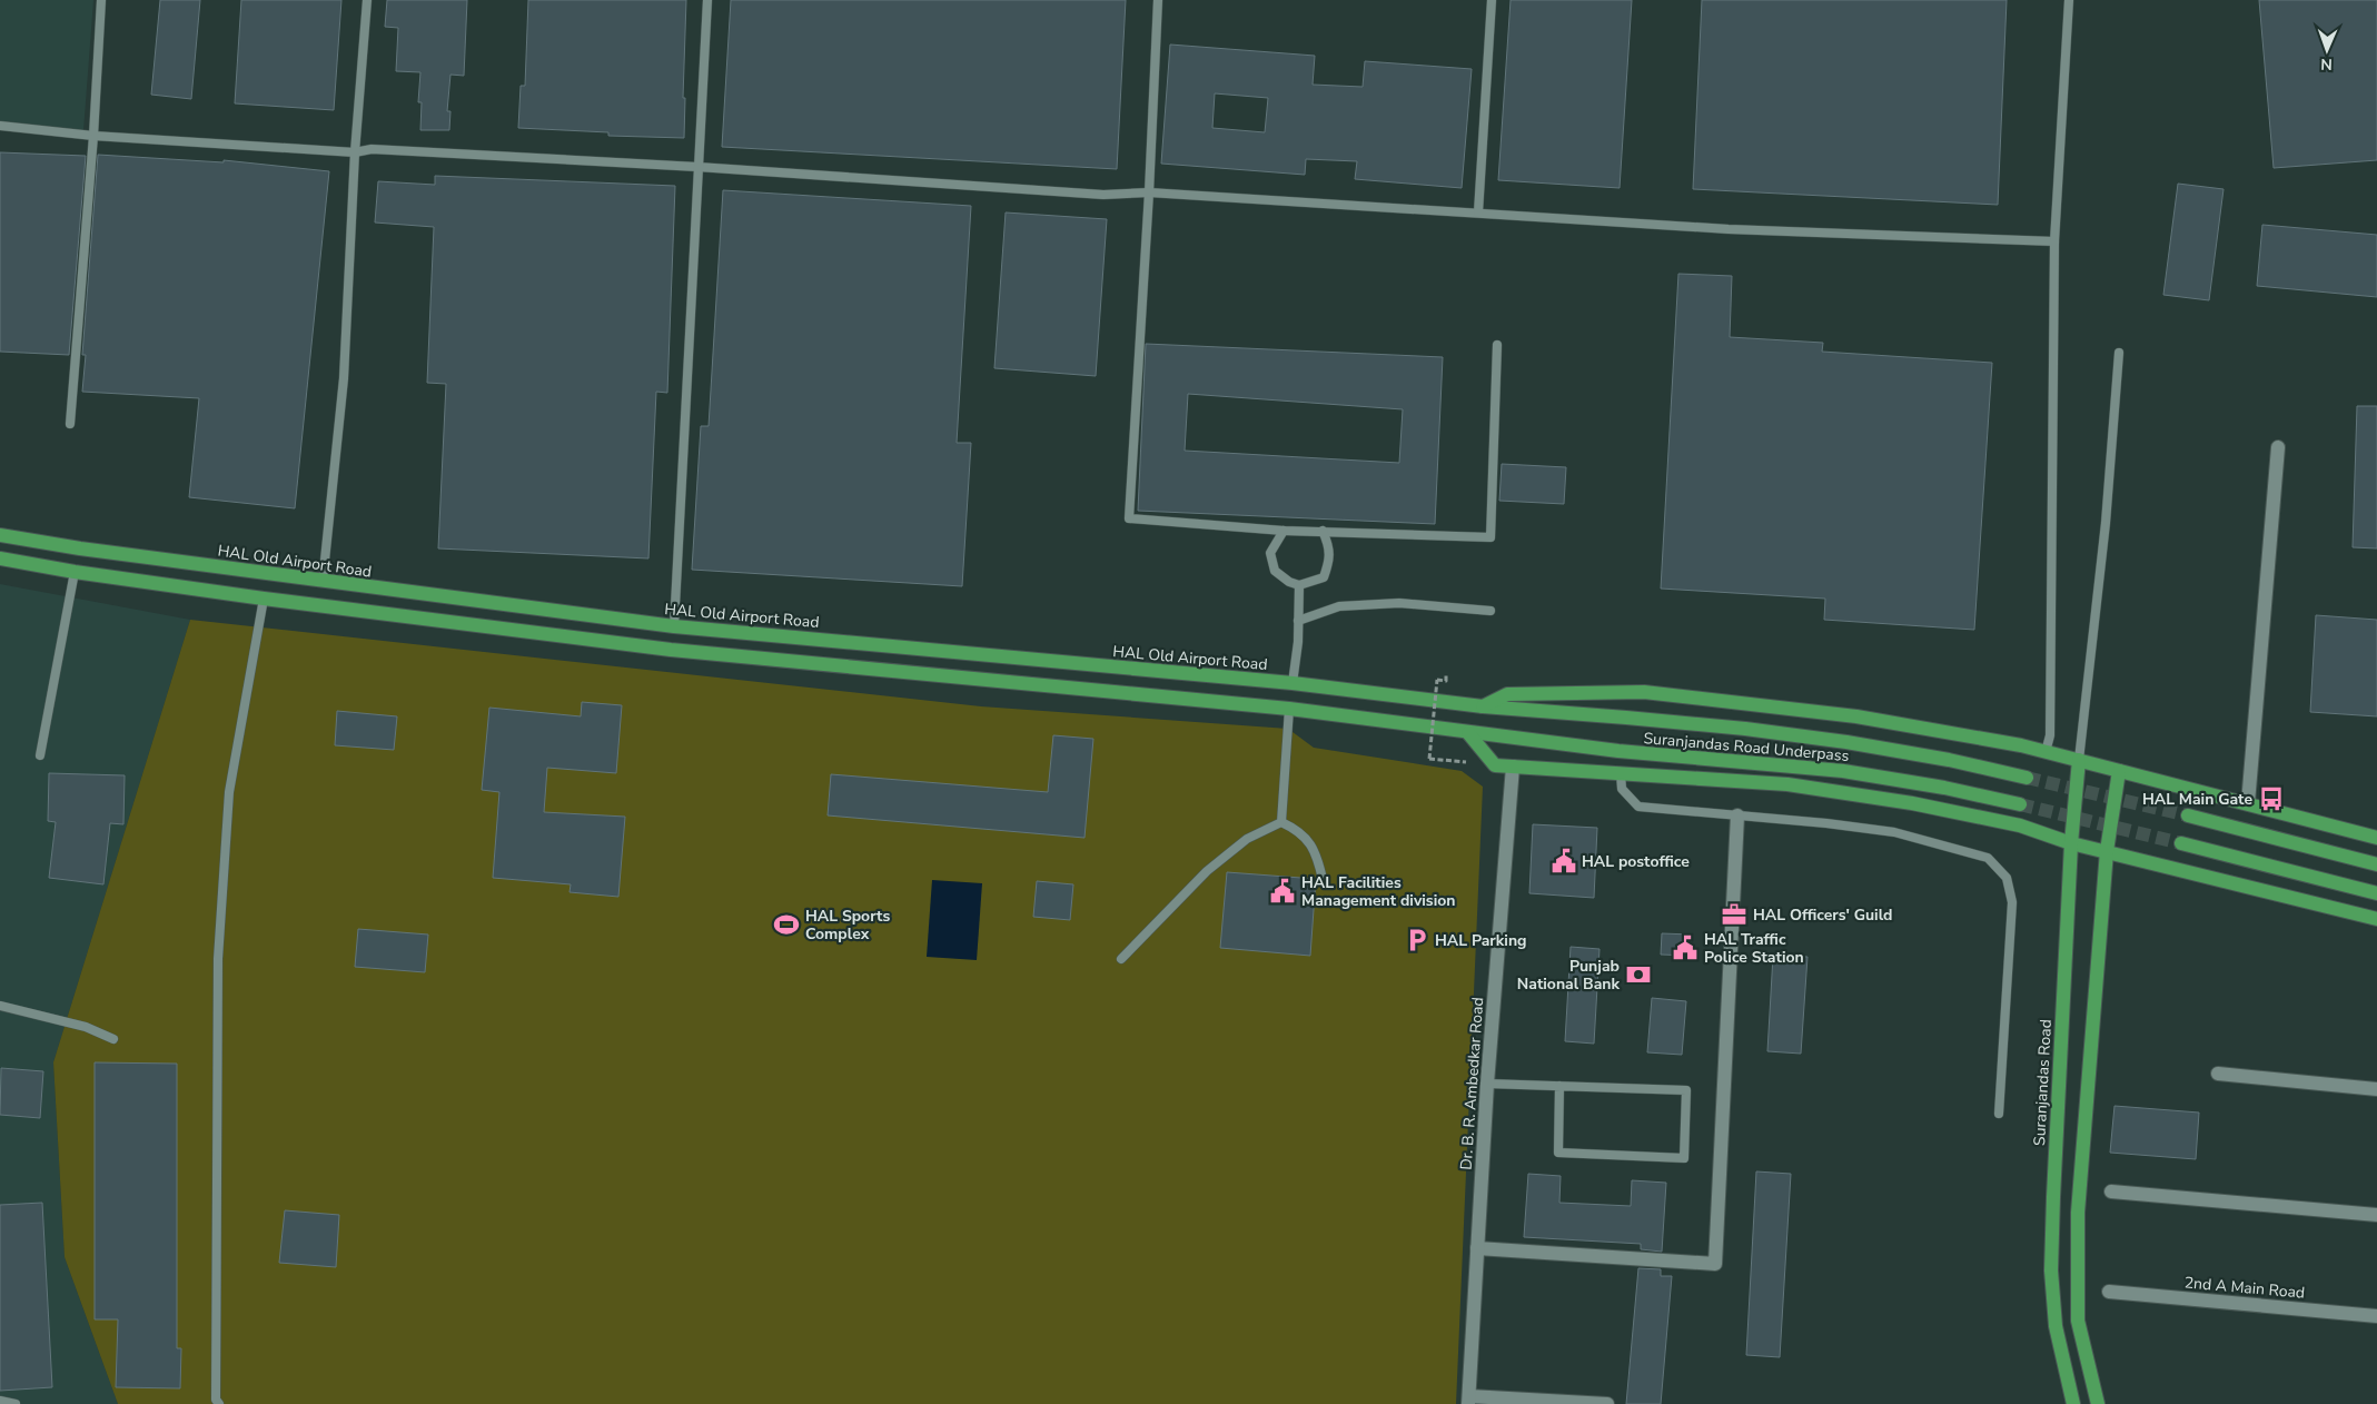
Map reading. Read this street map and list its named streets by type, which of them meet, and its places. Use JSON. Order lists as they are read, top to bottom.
{
  "streets": {
    "main road": ["HAL Old Airport Road", "Suranjandas Road Underpass", "Suranjandas Road"],
    "street": ["Dr. B. R. Ambedkar Road", "2nd A Main Road"]
  },
  "crossings": [
    ["HAL Old Airport Road", "Suranjandas Road Underpass"]
  ],
  "places": {
    "bus stop": ["HAL Main Gate"],
    "public building": ["HAL postoffice", "HAL Facilities Management division", "HAL Traffic Police Station"],
    "office": ["HAL Officers' Guild"],
    "sports": ["HAL Sports Complex"],
    "parking": ["HAL Parking"],
    "bank": ["Punjab National Bank"]
  },
  "north": "bottom"
}
